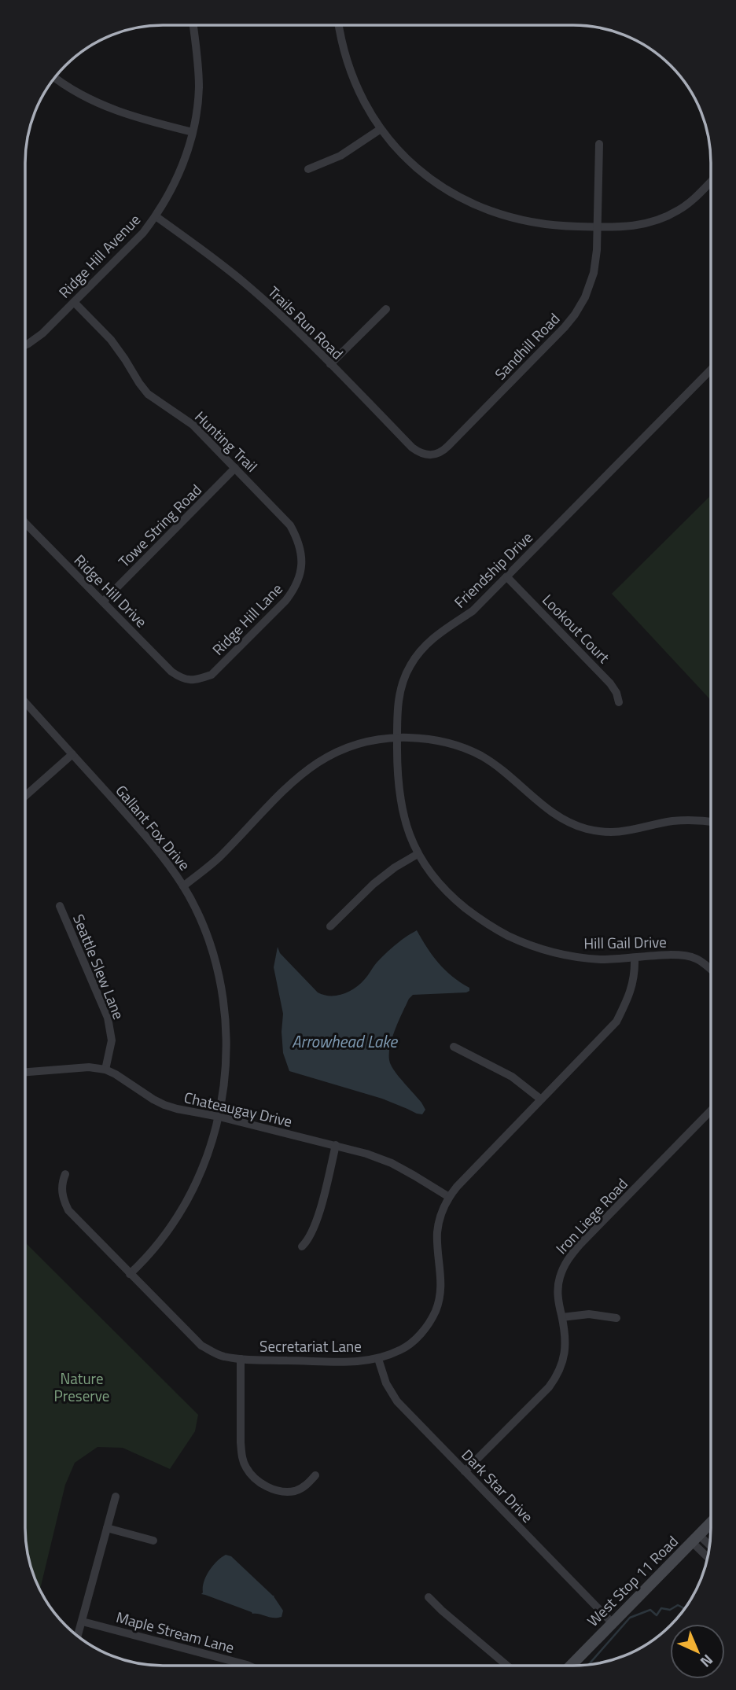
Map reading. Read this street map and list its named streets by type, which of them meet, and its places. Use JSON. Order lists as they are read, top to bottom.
{
  "streets": {
    "main road": ["West Stop 11 Road"],
    "street": [
      "Ridge Hill Avenue",
      "Trails Run Road",
      "Sandhill Road",
      "Hunting Trail",
      "Towe String Road",
      "Friendship Drive",
      "Ridge Hill Drive",
      "Ridge Hill Lane",
      "Lookout Court",
      "Gallant Fox Drive",
      "Hill Gail Drive",
      "Seattle Slew Lane",
      "Chateaugay Drive",
      "Iron Liege Road",
      "Secretariat Lane",
      "Dark Star Drive",
      "Maple Stream Lane"
    ]
  },
  "crossings": [
    ["Ridge Hill Avenue", "Trails Run Road"],
    ["Ridge Hill Avenue", "Hunting Trail"],
    ["Trails Run Road", "Sandhill Road"],
    ["Hunting Trail", "Towe String Road"],
    ["Hunting Trail", "Ridge Hill Lane"],
    ["Towe String Road", "Ridge Hill Drive"],
    ["Friendship Drive", "Lookout Court"],
    ["Friendship Drive", "Hill Gail Drive"],
    ["Ridge Hill Drive", "Ridge Hill Lane"],
    ["Gallant Fox Drive", "Chateaugay Drive"],
    ["Gallant Fox Drive", "Secretariat Lane"],
    ["Hill Gail Drive", "Secretariat Lane"],
    ["Seattle Slew Lane", "Chateaugay Drive"],
    ["Chateaugay Drive", "Secretariat Lane"],
    ["Iron Liege Road", "Dark Star Drive"],
    ["Secretariat Lane", "Dark Star Drive"],
    ["Dark Star Drive", "West Stop 11 Road"]
  ],
  "water": ["Arrowhead Lake"],
  "parks": ["Nature Preserve"],
  "north": "bottom right"
}
